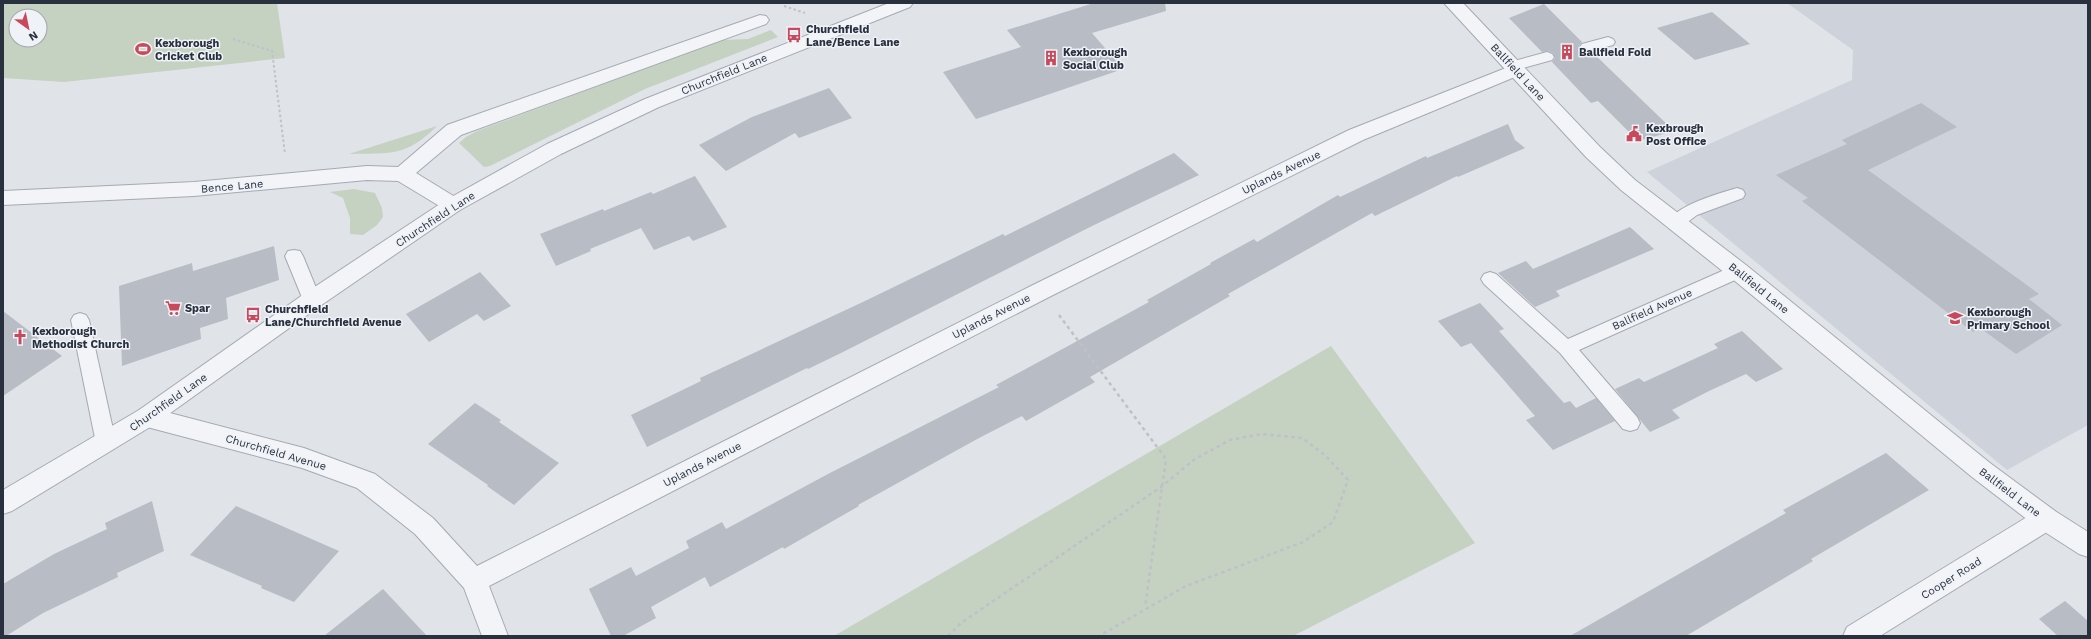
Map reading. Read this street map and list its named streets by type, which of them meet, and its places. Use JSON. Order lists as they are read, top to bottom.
{
  "streets": {
    "street": [
      "Ballfield Lane",
      "Churchfield Lane",
      "Uplands Avenue",
      "Bence Lane",
      "Churchfield Avenue",
      "Cooper Road"
    ],
    "lane": ["Ballfield Avenue"]
  },
  "crossings": [
    ["Ballfield Lane", "Uplands Avenue"],
    ["Ballfield Lane", "Ballfield Avenue"],
    ["Ballfield Lane", "Cooper Road"],
    ["Churchfield Lane", "Bence Lane"],
    ["Churchfield Lane", "Churchfield Avenue"],
    ["Uplands Avenue", "Churchfield Avenue"]
  ],
  "places": {
    "bus stop": ["Churchfield Lane/Bence Lane", "Churchfield Lane/Churchfield Avenue"],
    "sports": ["Kexborough Cricket Club"],
    "building": ["Ballfield Fold", "Kexborough Social Club"],
    "public building": ["Kexbrough Post Office"],
    "supermarket": ["Spar"],
    "school or university": ["Kexborough Primary School"],
    "church": ["Kexborough Methodist Church"]
  },
  "north": "bottom right"
}
